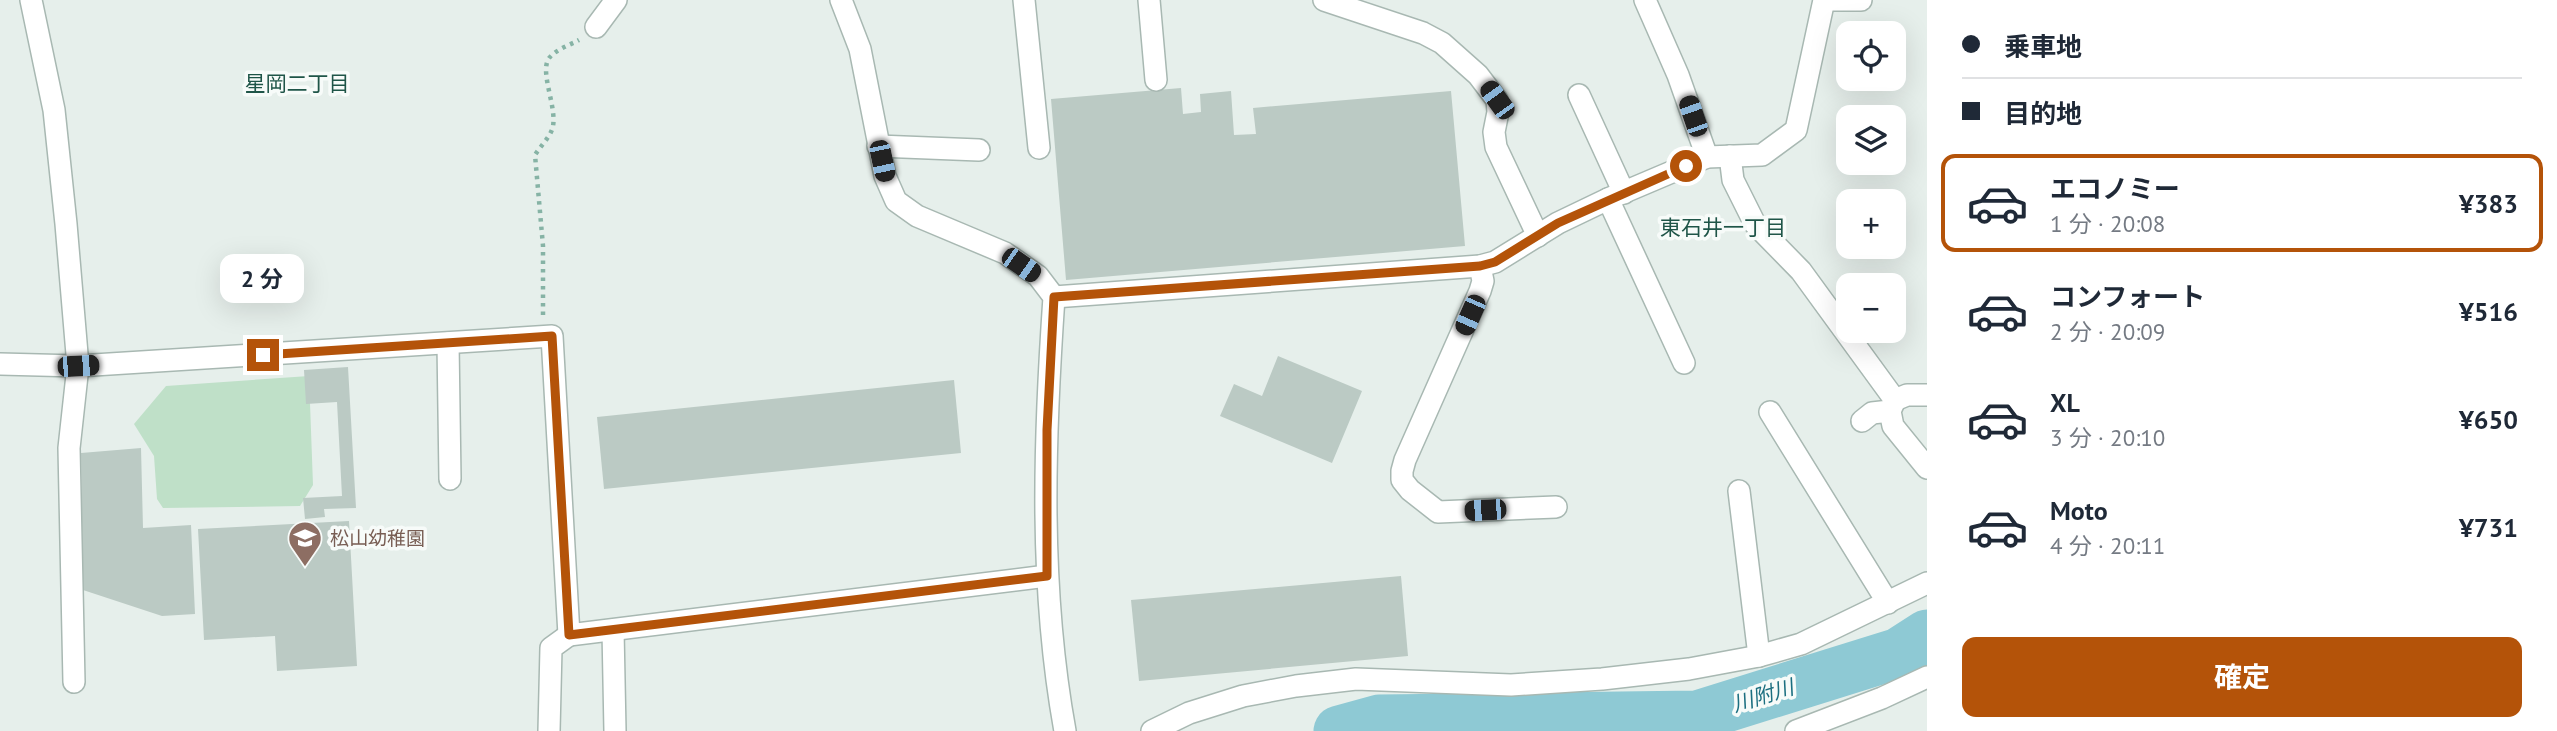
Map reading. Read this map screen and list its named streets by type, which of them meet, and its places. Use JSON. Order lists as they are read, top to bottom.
{
  "districts": ["星岡二丁目", "東石井一丁目"],
  "water": ["川附川"],
  "places": {
    "school or university": ["松山幼稚園"]
  },
  "page": {
    "banner": ["乗車地", "目的地"],
    "map_buttons": ["+", "−"],
    "list": [
      {
        "name": "エコノミー",
        "note": "1 分 · 20:08",
        "value": "¥383"
      },
      {
        "name": "コンフォート",
        "note": "2 分 · 20:09",
        "value": "¥516"
      },
      {
        "name": "XL",
        "note": "3 分 · 20:10",
        "value": "¥650"
      },
      {
        "name": "Moto",
        "note": "4 分 · 20:11",
        "value": "¥731"
      }
    ],
    "bubble": "2 分",
    "buttons": "確定"
  }
}
